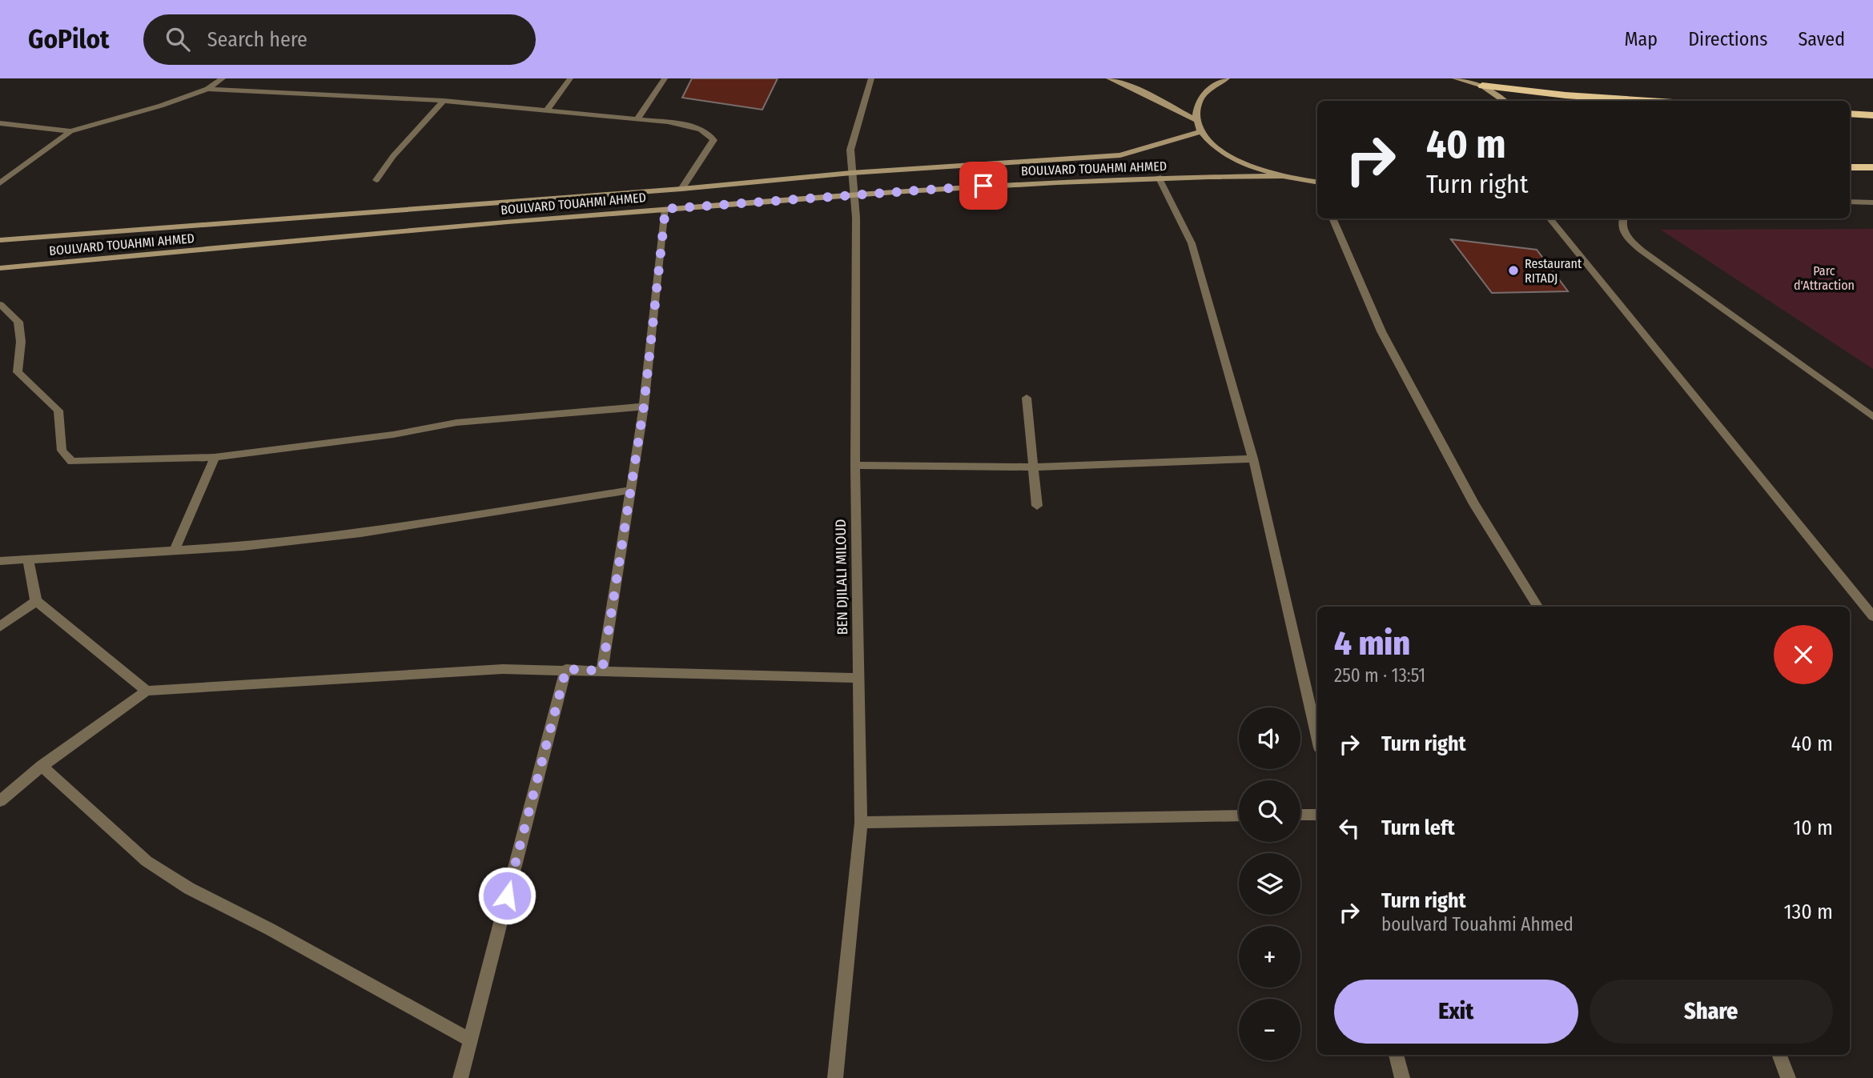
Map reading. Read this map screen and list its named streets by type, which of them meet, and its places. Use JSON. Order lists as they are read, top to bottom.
{
  "streets": {
    "main road": ["BOULVARD TOUAHMI AHMED"],
    "street": ["BEN DJILALI MILOUD"]
  },
  "crossings": [
    ["BOULVARD TOUAHMI AHMED", "BEN DJILALI MILOUD"]
  ],
  "parks": ["Parc d'Attraction"],
  "places": ["Restaurant RITADJ"],
  "page": {
    "header": "GoPilot",
    "search": "Search here",
    "nav": ["Map", "Directions", "Saved"],
    "turn": ["40 m", "Turn right"],
    "heading": ["4 min", "250 m · 13:51"],
    "list": [
      {
        "name": "Turn right",
        "value": "40 m"
      },
      {
        "name": "Turn left",
        "value": "10 m"
      },
      {
        "name": "Turn right",
        "note": "boulvard Touahmi Ahmed",
        "value": "130 m"
      }
    ],
    "map_buttons": ["+", "−"],
    "buttons": ["Exit", "Share"]
  }
}
